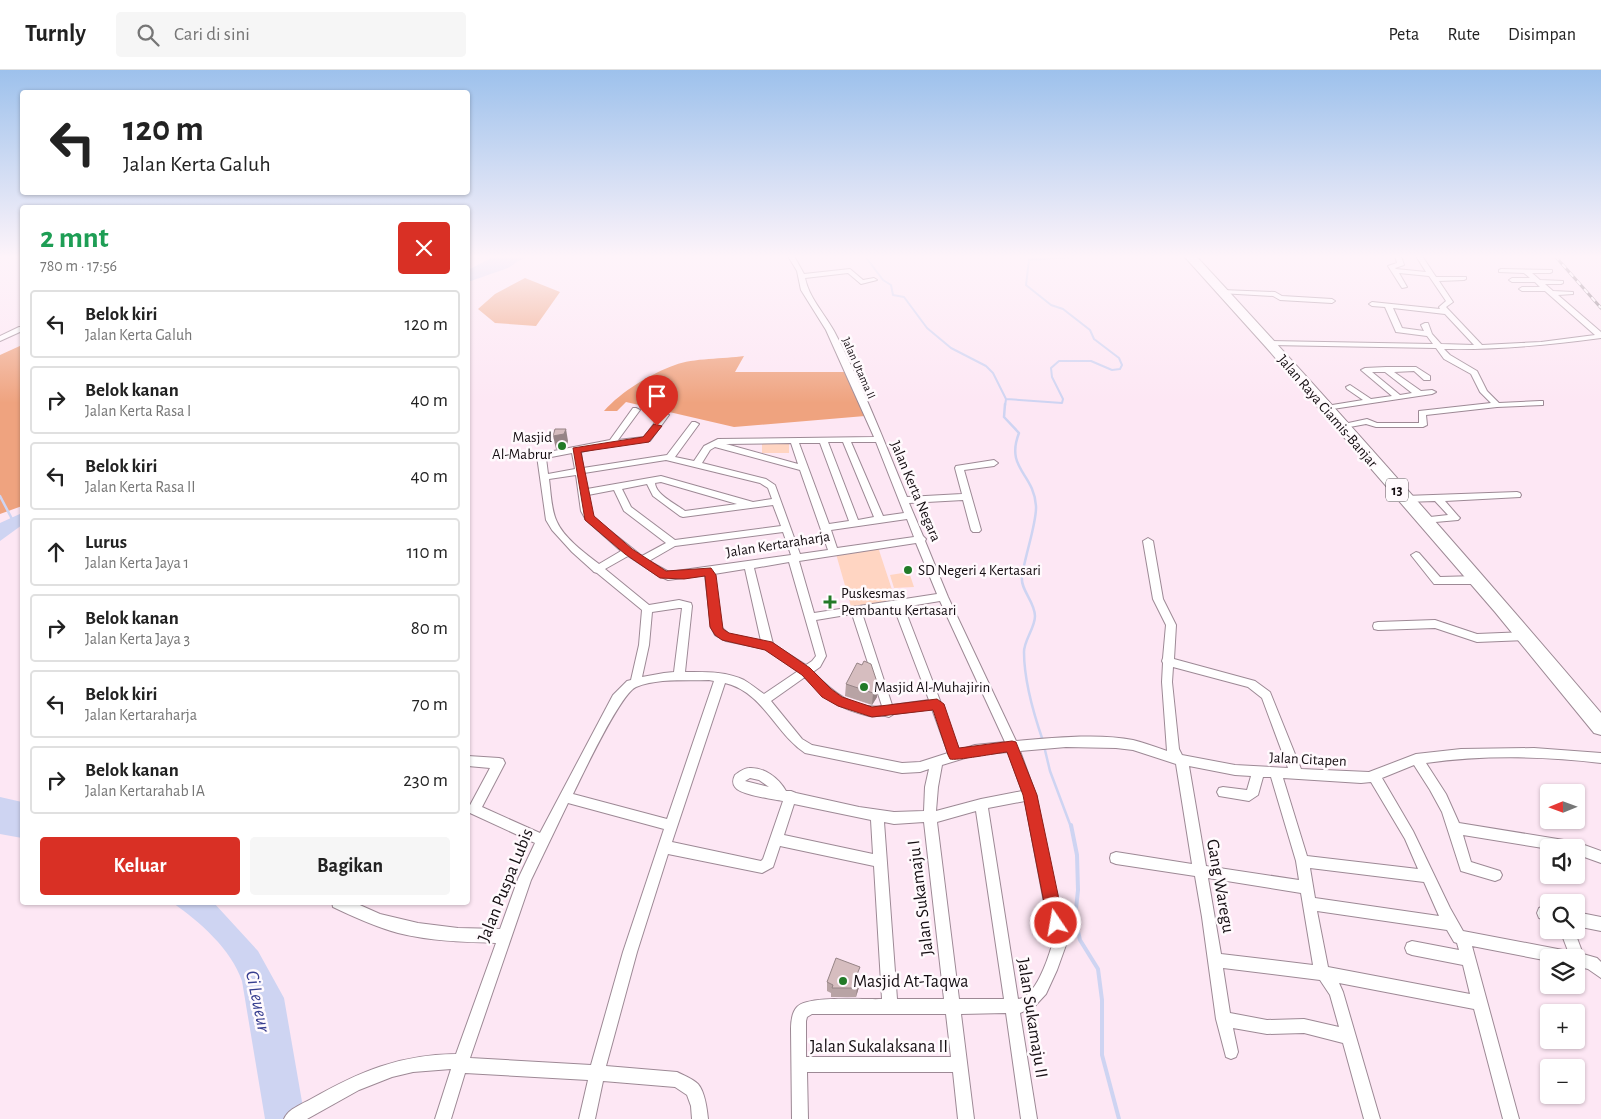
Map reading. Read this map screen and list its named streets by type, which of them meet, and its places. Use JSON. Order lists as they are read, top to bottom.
{
  "streets": {
    "highway": ["Jalan Raya Ciamis-Banjar", "13"],
    "street": [
      "Jalan Utama II",
      "Jalan Kerta Negara",
      "Jalan Kertaraharja",
      "Jalan Citapen",
      "Jalan Puspa Lubis",
      "Gang Waregu",
      "Jalan Sukamaju I",
      "Jalan Sukamaju II",
      "Jalan Sukalaksana II"
    ]
  },
  "crossings": [
    ["Jalan Utama II", "Jalan Kerta Negara"],
    ["Jalan Kerta Negara", "Jalan Kertaraharja"],
    ["Jalan Kerta Negara", "Jalan Citapen"],
    ["Jalan Kerta Negara", "Jalan Sukamaju II"],
    ["Jalan Citapen", "Jalan Puspa Lubis"],
    ["Jalan Citapen", "Gang Waregu"],
    ["Jalan Citapen", "Jalan Sukamaju I"],
    ["Jalan Sukamaju I", "Jalan Sukalaksana II"]
  ],
  "water": ["Ci Leueur"],
  "places": {
    "other": [
      "Masjid Al-Mabrur",
      "SD Negeri 4 Kertasari",
      "Masjid Al-Muhajirin",
      "Masjid At-Taqwa"
    ],
    "health": ["Puskesmas Pembantu Kertasari"]
  },
  "north": "left",
  "page": {
    "header": "Turnly",
    "search": "Cari di sini",
    "nav": ["Peta", "Rute", "Disimpan"],
    "turn": ["120 m", "Jalan Kerta Galuh"],
    "heading": ["2 mnt", "780 m · 17:56"],
    "list": [
      {
        "name": "Belok kiri",
        "note": "Jalan Kerta Galuh",
        "value": "120 m"
      },
      {
        "name": "Belok kanan",
        "note": "Jalan Kerta Rasa I",
        "value": "40 m"
      },
      {
        "name": "Belok kiri",
        "note": "Jalan Kerta Rasa II",
        "value": "40 m"
      },
      {
        "name": "Lurus",
        "note": "Jalan Kerta Jaya 1",
        "value": "110 m"
      },
      {
        "name": "Belok kanan",
        "note": "Jalan Kerta Jaya 3",
        "value": "80 m"
      },
      {
        "name": "Belok kiri",
        "note": "Jalan Kertaraharja",
        "value": "70 m"
      },
      {
        "name": "Belok kanan",
        "note": "Jalan Kertarahab IA",
        "value": "230 m"
      }
    ],
    "map_buttons": ["+", "−"],
    "buttons": ["Keluar", "Bagikan"]
  }
}
